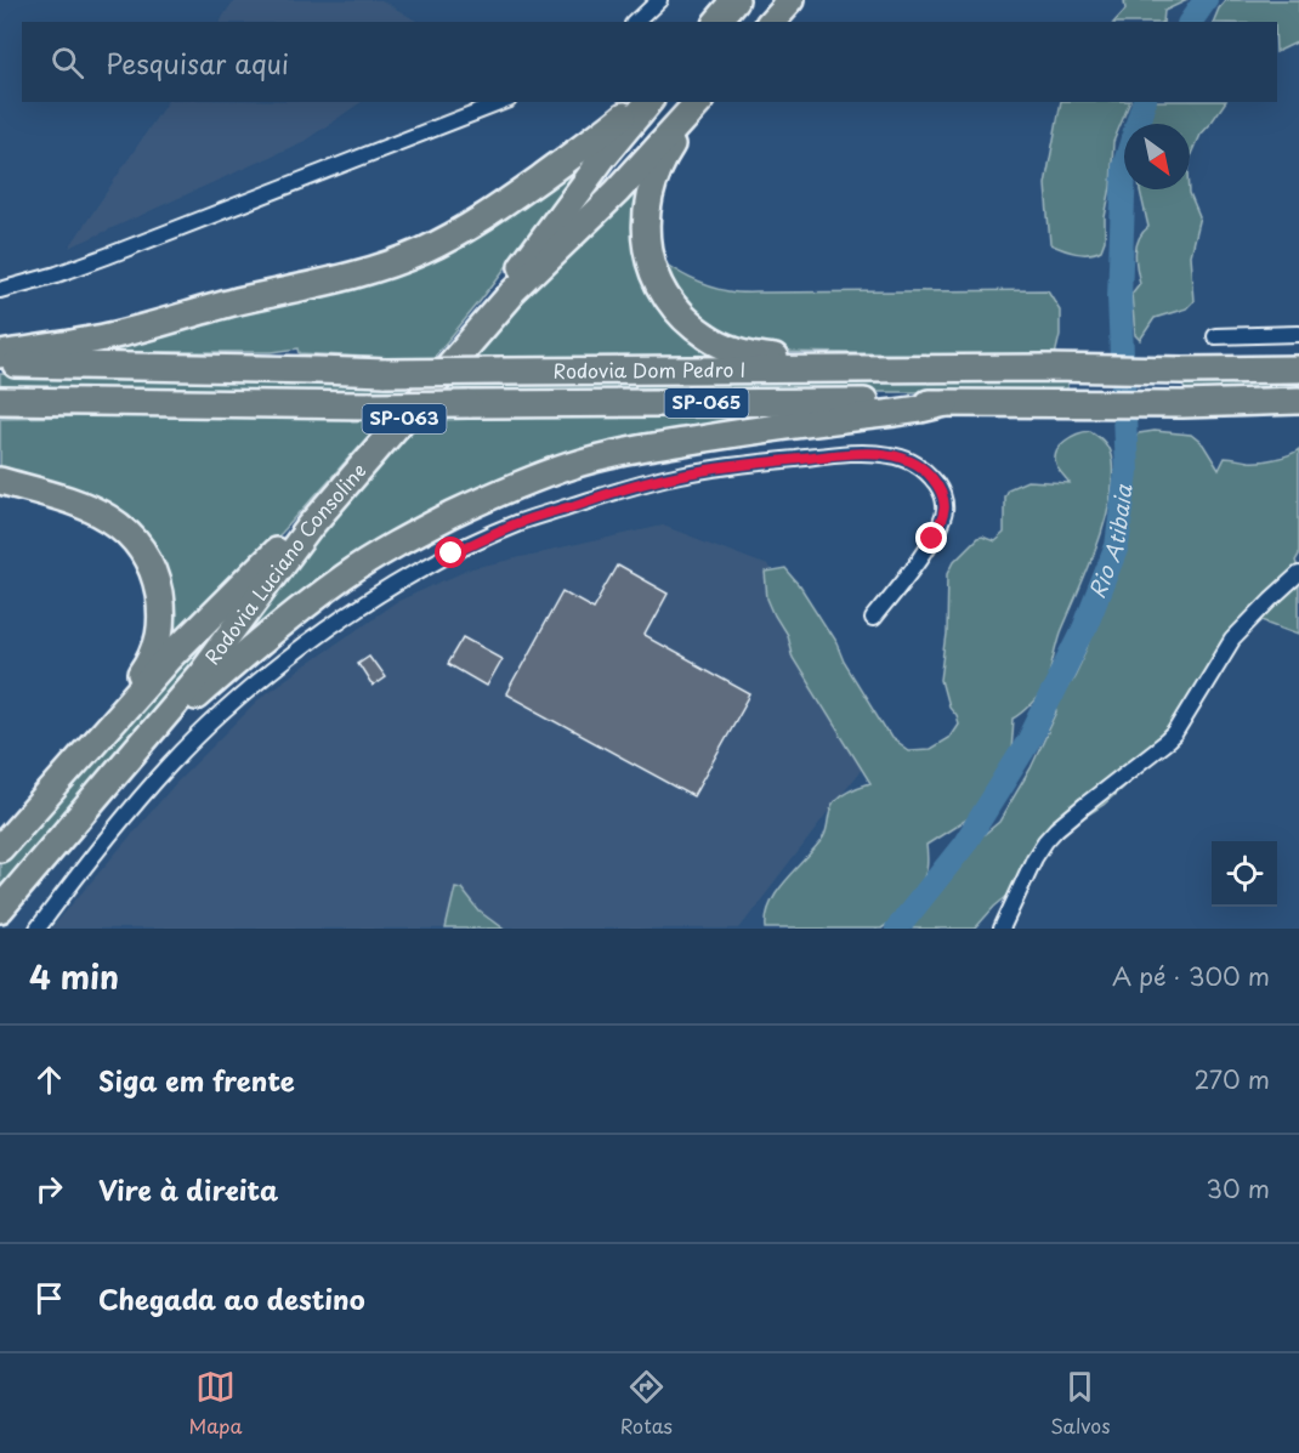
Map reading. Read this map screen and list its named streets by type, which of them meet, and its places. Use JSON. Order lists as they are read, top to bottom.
{
  "streets": {
    "highway": [
      "Rodovia Dom Pedro I",
      "SP-065",
      "SP-063",
      "Rodovia Luciano Consoline"
    ]
  },
  "water": ["Rio Atibaia"],
  "north": "bottom right",
  "page": {
    "search": "Pesquisar aqui",
    "heading": ["4 min", "A pé · 300 m"],
    "list": [
      ["Siga em frente", "270 m"],
      ["Vire à direita", "30 m"],
      "Chegada ao destino"
    ],
    "nav": ["Mapa", "Rotas", "Salvos"]
  }
}
